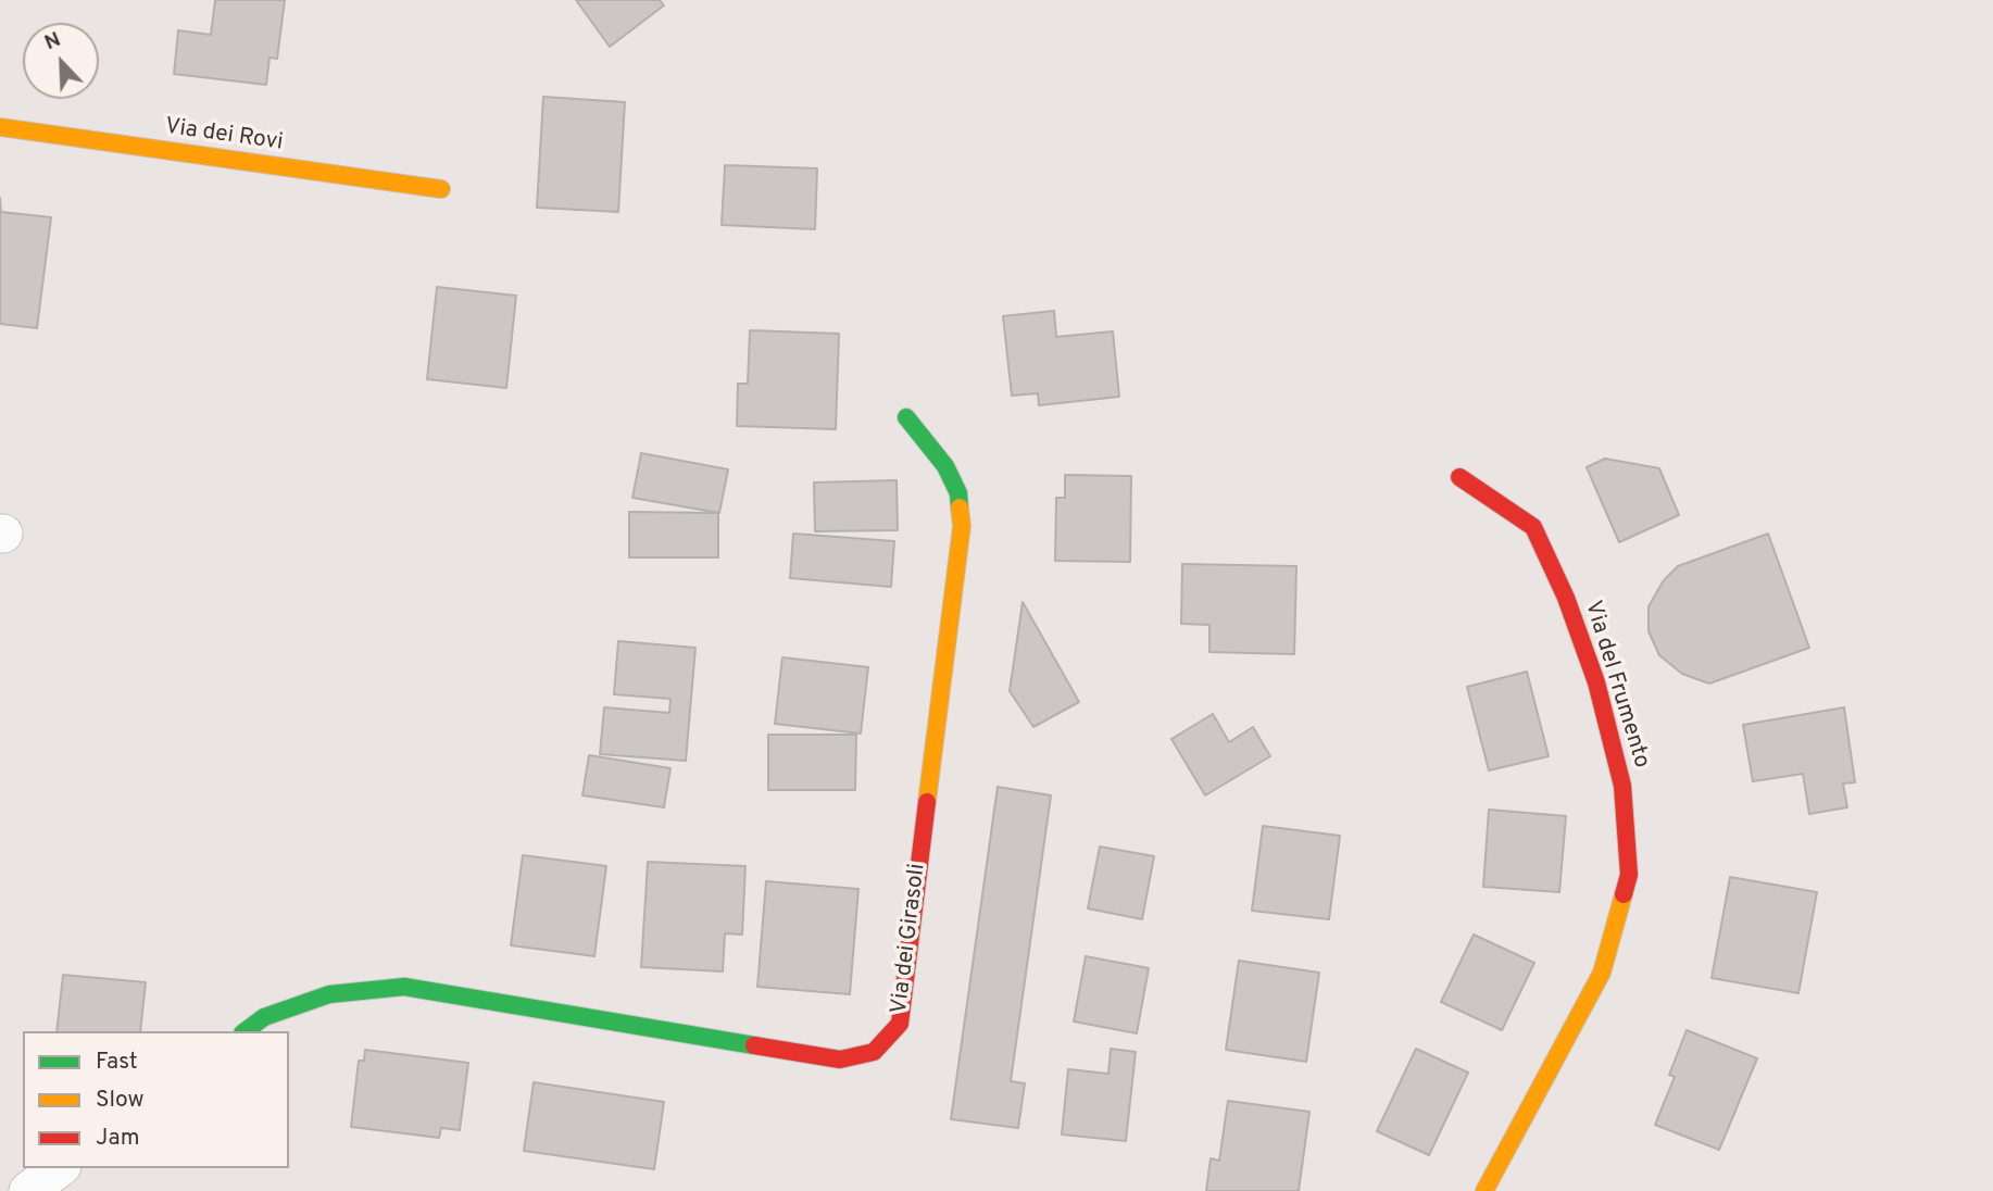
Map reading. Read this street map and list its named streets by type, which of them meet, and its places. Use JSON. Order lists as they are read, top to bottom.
{
  "streets": {
    "street": ["Via dei Rovi", "Via del Frumento", "Via dei Girasoli"]
  },
  "legend": ["Fast", "Slow", "Jam"],
  "north": "top left"
}
